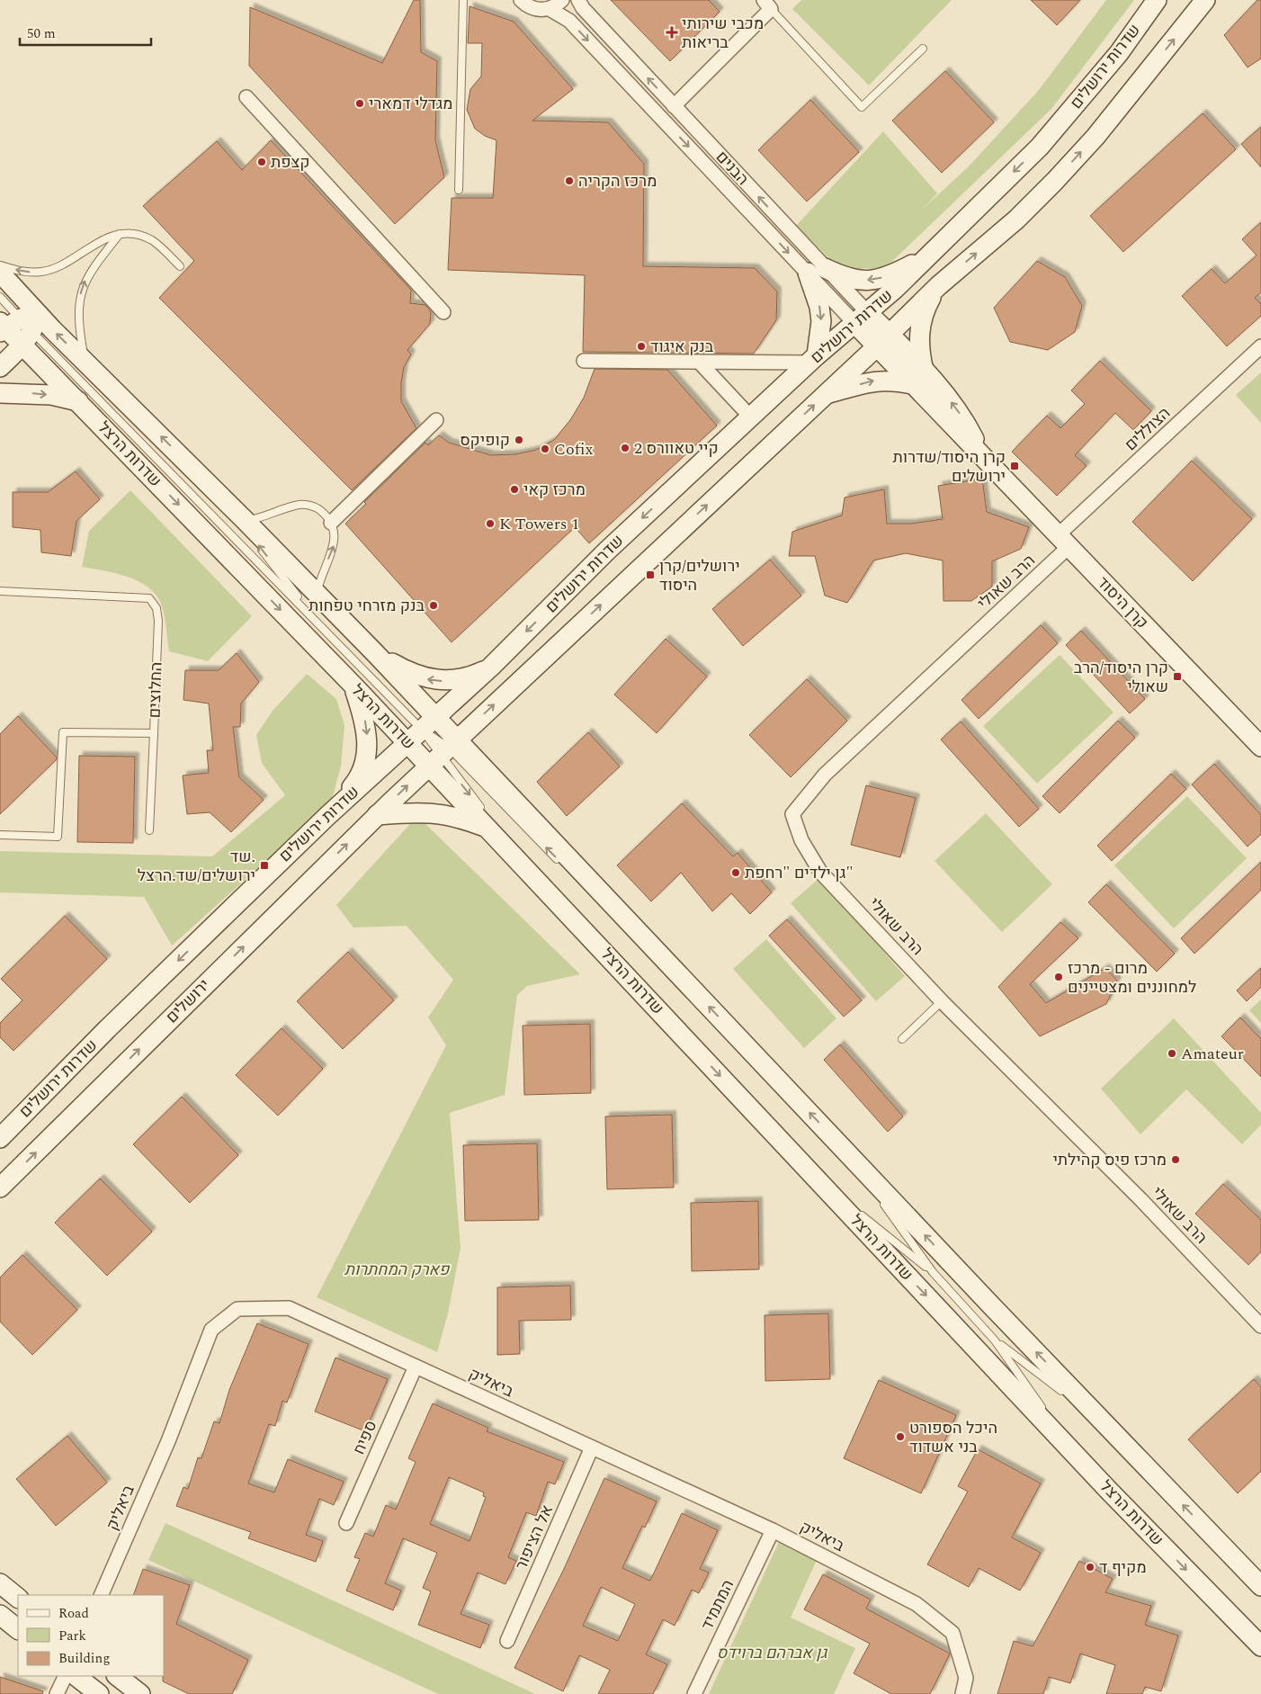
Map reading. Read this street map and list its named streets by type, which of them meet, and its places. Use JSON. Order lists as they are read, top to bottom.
{
  "streets": {
    "main road": [
      "שדרות ירושלים",
      "שדרות הרצל",
      "קרן היסוד",
      "ירושלים"
    ],
    "street": [
      "הבנים",
      "הצוללים",
      "הרב שאולי",
      "ביאליק",
      "ספיח",
      "אל הציפור",
      "המתמיד"
    ],
    "lane": ["החלוצים"]
  },
  "crossings": [
    ["שדרות ירושלים", "הבנים"],
    ["שדרות ירושלים", "שדרות הרצל"],
    ["שדרות ירושלים", "קרן היסוד"],
    ["שדרות ירושלים", "ירושלים"],
    ["הבנים", "קרן היסוד"],
    ["הצוללים", "הרב שאולי"],
    ["הצוללים", "קרן היסוד"],
    ["הרב שאולי", "קרן היסוד"],
    ["ביאליק", "ספיח"],
    ["ביאליק", "אל הציפור"],
    ["ביאליק", "המתמיד"]
  ],
  "one_way": ["ירושלים"],
  "parks": ["פארק המחתרות", "גן אברהם ברוידס"],
  "places": {
    "health": ["מכבי שירותי בריאות"],
    "other": [
      "מגדלי דמארי",
      "קצפת",
      "מרכז הקריה",
      "בנק איגוד",
      "קופיקס",
      "קיי טאוורס 2",
      "Cofix",
      "מרכז קאי",
      "K Towers 1",
      "בנק מזרחי טפחות",
      "גן ילדים \"רחפת\"",
      "מרום - מרכז למחוננים ומצטיינים",
      "Amateur",
      "מרכז פיס קהילתי",
      "היכל הספורט בני אשדוד",
      "מקיף ד"
    ],
    "transit": [
      "קרן היסוד/שדרות ירושלים",
      "ירושלים/קרן היסוד",
      "קרן היסוד/הרב שאולי",
      "שד. ירושלים/שד.הרצל"
    ]
  },
  "legend": ["Road", "Park", "Building"],
  "scale_bar": "50 m"
}
